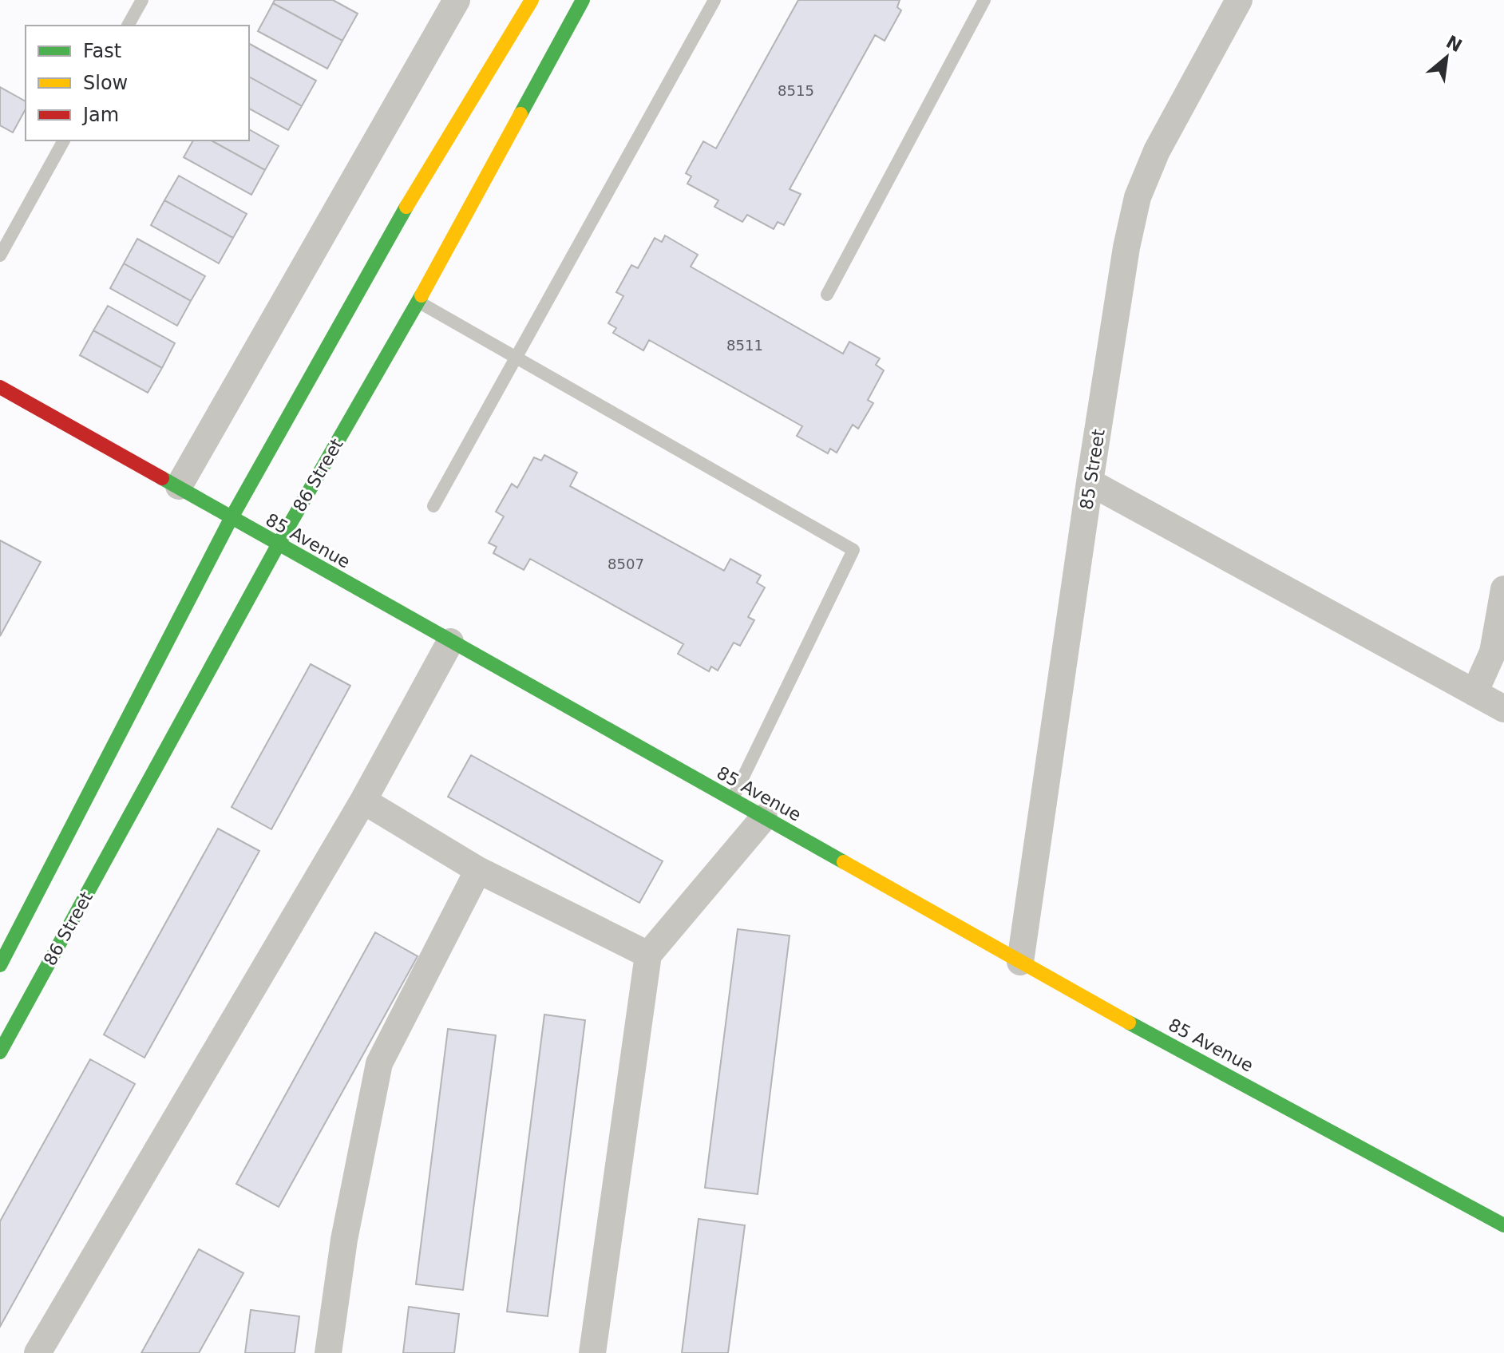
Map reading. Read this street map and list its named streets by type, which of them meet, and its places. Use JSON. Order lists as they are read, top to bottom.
{
  "streets": {
    "main road": ["86 Street", "85 Avenue"],
    "street": ["85 Street"]
  },
  "crossings": [
    ["85 Street", "85 Avenue"],
    ["86 Street", "85 Avenue"]
  ],
  "house_numbers": ["8515", "8511", "8507"],
  "legend": ["Fast", "Slow", "Jam"],
  "north": "top right"
}
